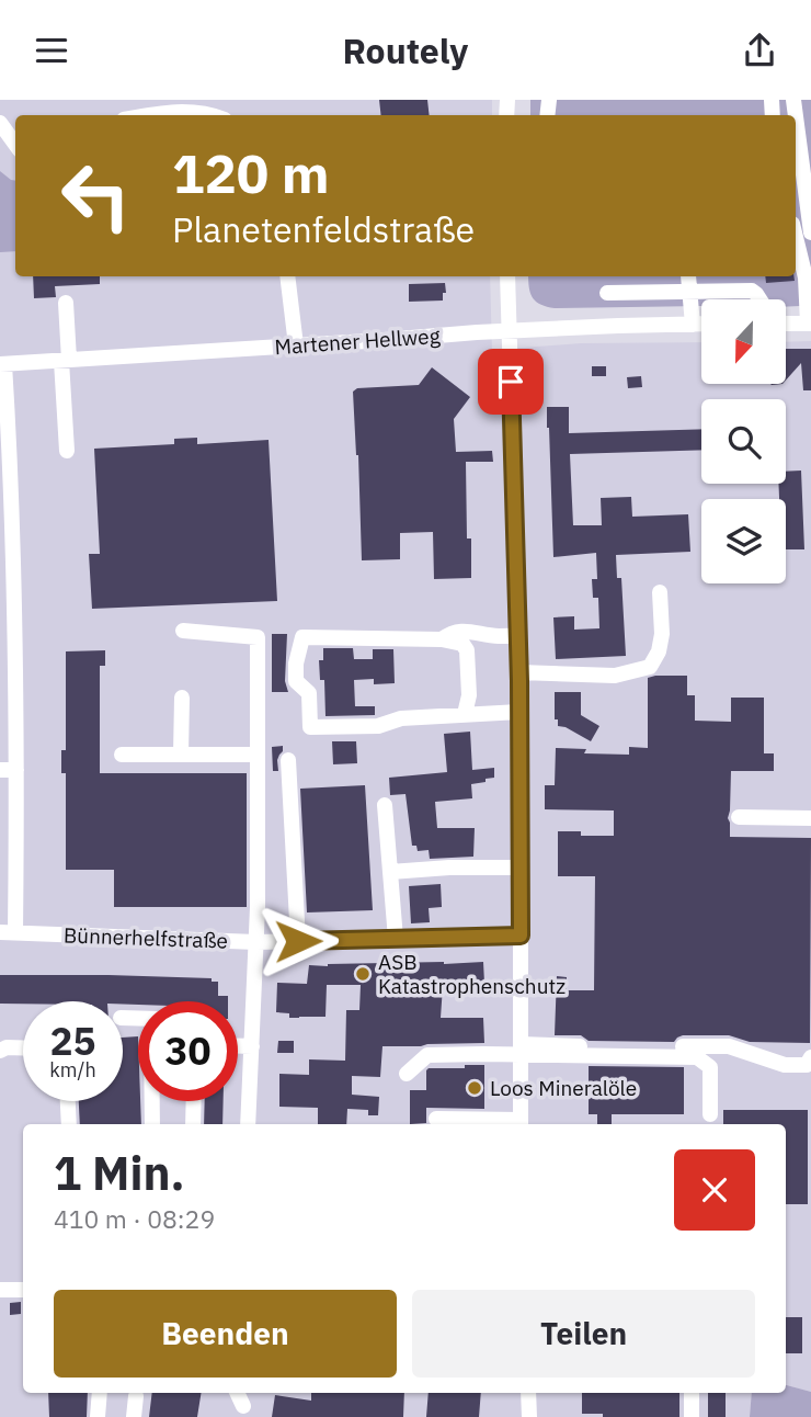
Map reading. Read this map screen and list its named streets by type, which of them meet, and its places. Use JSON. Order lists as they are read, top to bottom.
{
  "streets": {
    "street": ["Martener Hellweg", "Bünnerhelfstraße"]
  },
  "places": ["ASB Katastrophenschutz", "Loos Mineralöle"],
  "north": "bottom",
  "page": {
    "header": "Routely",
    "turn": ["120 m", "Planetenfeldstraße"],
    "speed": "25 km/h",
    "limit": "30",
    "heading": ["1 Min.", "410 m · 08:29"],
    "buttons": ["Beenden", "Teilen"]
  }
}
